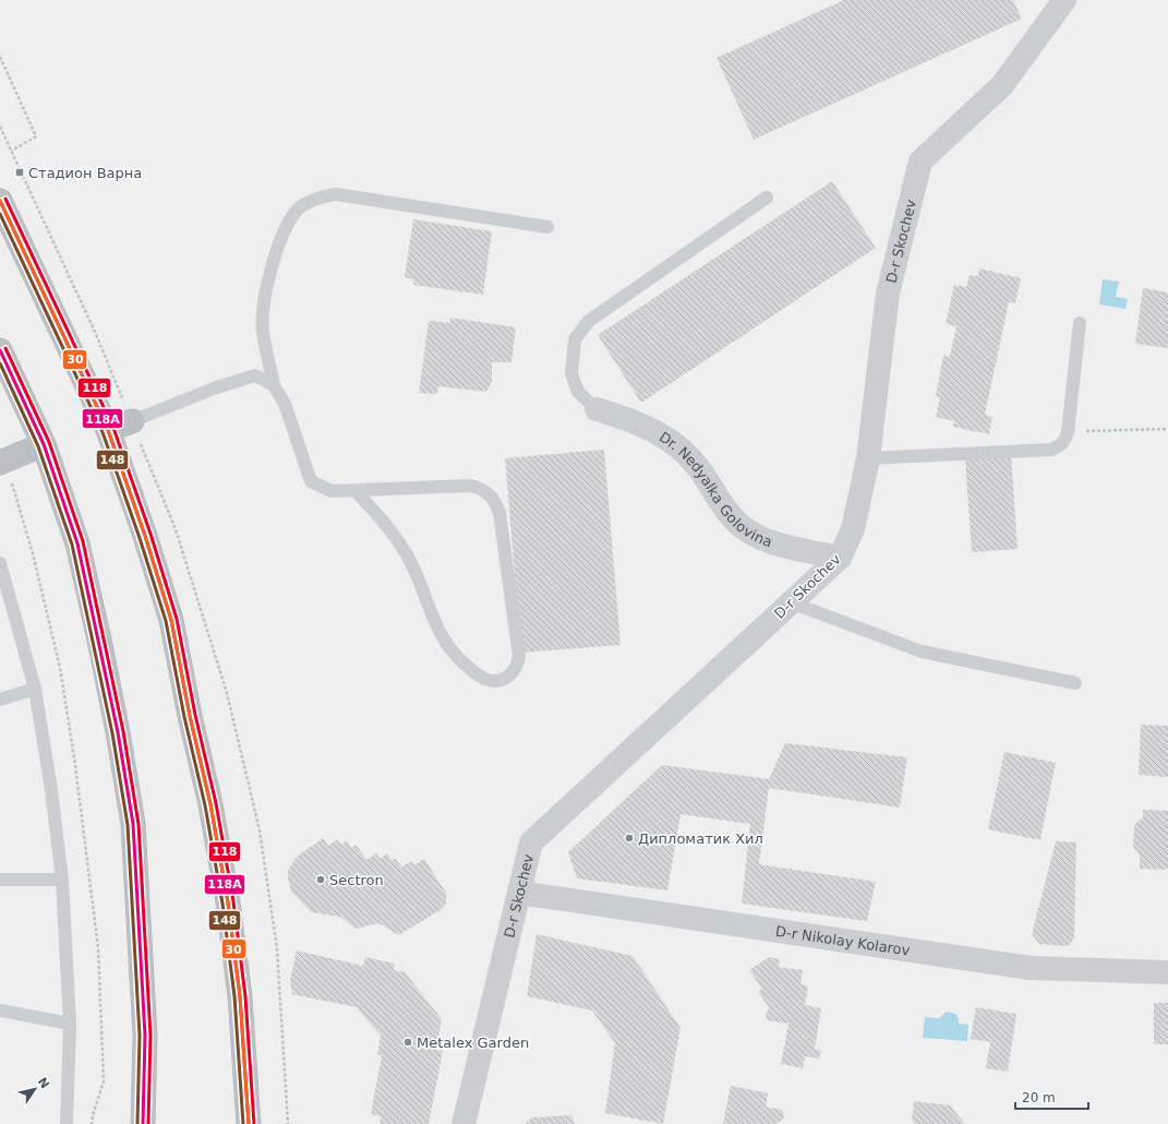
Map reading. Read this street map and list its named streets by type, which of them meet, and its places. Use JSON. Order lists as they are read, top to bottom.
{
  "streets": {
    "street": ["D-r Skochev", "Dr. Nedyalka Golovina", "D-r Nikolay Kolarov"]
  },
  "crossings": [
    ["D-r Skochev", "Dr. Nedyalka Golovina"],
    ["D-r Skochev", "D-r Nikolay Kolarov"]
  ],
  "places": {
    "transit": ["Стадион Варна"],
    "other": ["Дипломатик Хил", "Sectron", "Metalex Garden"]
  },
  "lines": [
    "transit line 118",
    "transit line 118А",
    "transit line 30",
    "transit line 148"
  ],
  "scale_bar": "20 m",
  "north": "top right"
}
